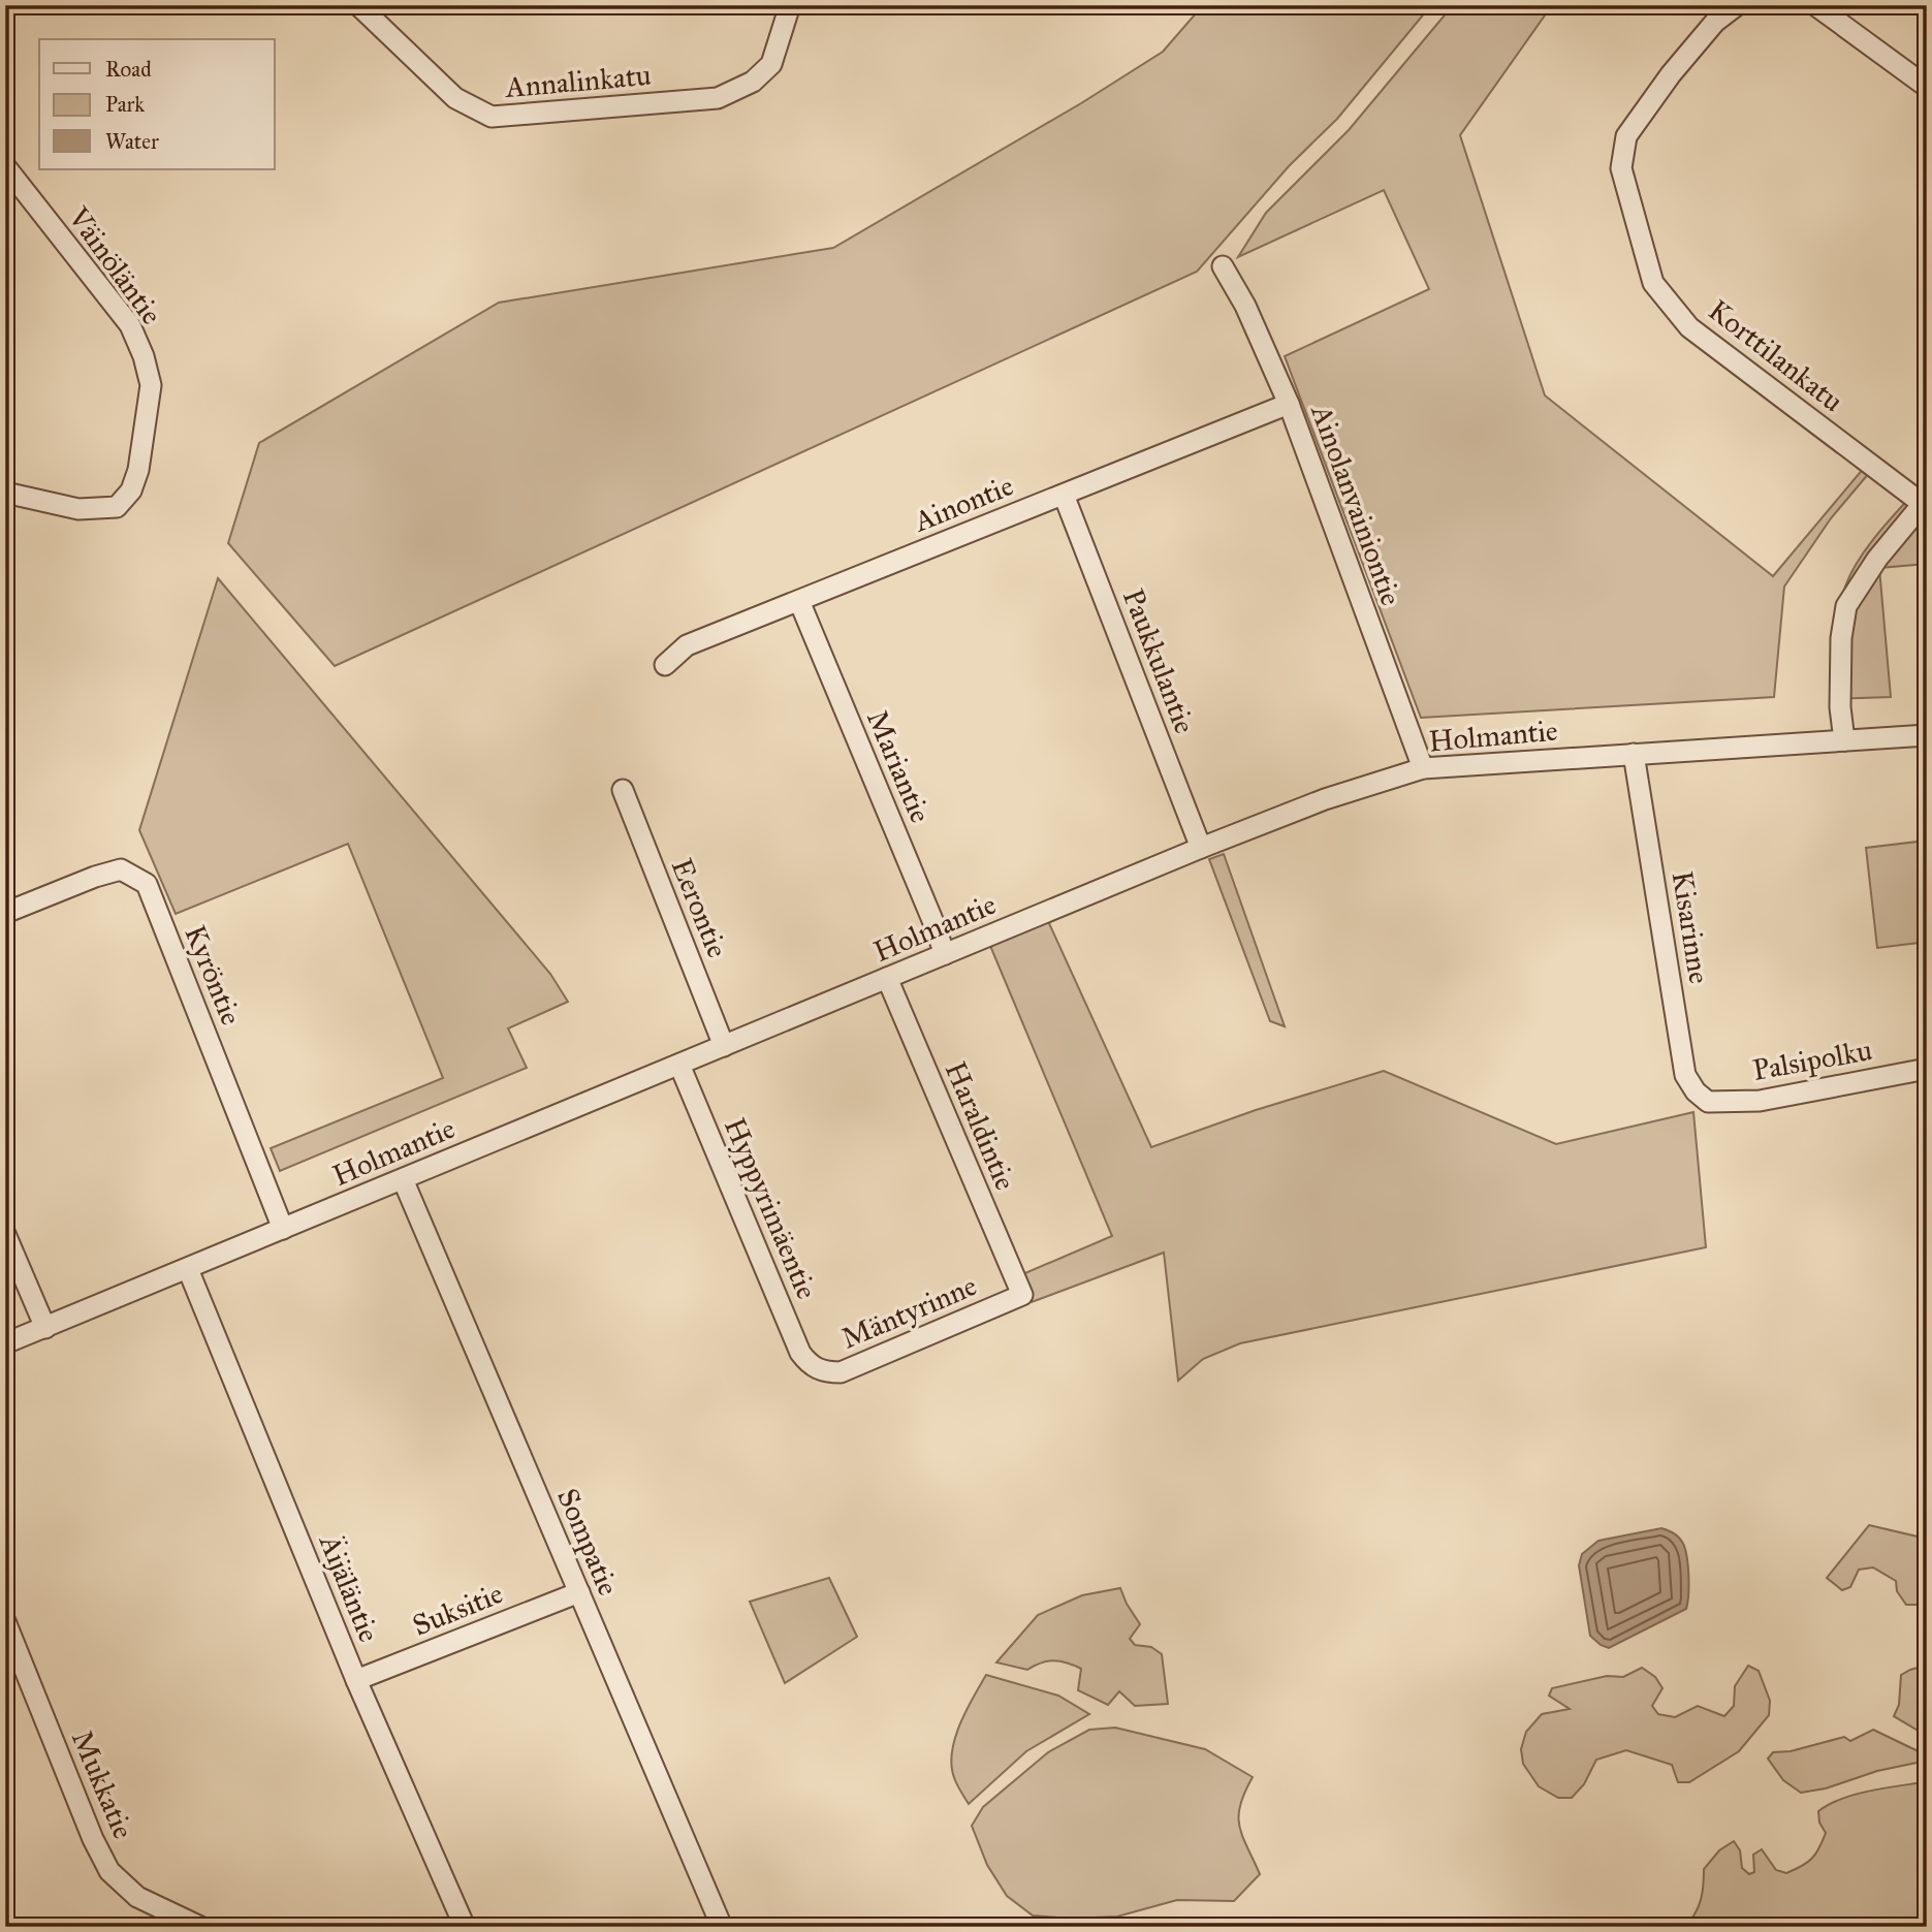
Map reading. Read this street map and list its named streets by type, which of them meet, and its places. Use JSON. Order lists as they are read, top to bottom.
{
  "streets": {
    "street": [
      "Annalinkatu",
      "Väinöläntie",
      "Korttilankatu",
      "Ainontie",
      "Ainolanvainiontie",
      "Paukkulantie",
      "Holmantie",
      "Mariantie",
      "Eerontie",
      "Kisarinne",
      "Kyröntie",
      "Palsipolku",
      "Haraldintie",
      "Hyppyrimäentie",
      "Mäntyrinne",
      "Sompatie",
      "Äijäläntie",
      "Suksitie",
      "Mukkatie"
    ]
  },
  "crossings": [
    ["Ainontie", "Ainolanvainiontie"],
    ["Ainontie", "Paukkulantie"],
    ["Ainontie", "Mariantie"],
    ["Ainolanvainiontie", "Holmantie"],
    ["Paukkulantie", "Holmantie"],
    ["Holmantie", "Mariantie"],
    ["Holmantie", "Eerontie"],
    ["Holmantie", "Kisarinne"],
    ["Holmantie", "Kyröntie"],
    ["Holmantie", "Haraldintie"],
    ["Holmantie", "Hyppyrimäentie"],
    ["Holmantie", "Sompatie"],
    ["Holmantie", "Äijäläntie"],
    ["Kisarinne", "Palsipolku"],
    ["Haraldintie", "Mäntyrinne"],
    ["Hyppyrimäentie", "Mäntyrinne"],
    ["Sompatie", "Suksitie"],
    ["Äijäläntie", "Suksitie"]
  ],
  "legend": ["Road", "Park", "Water"]
}
